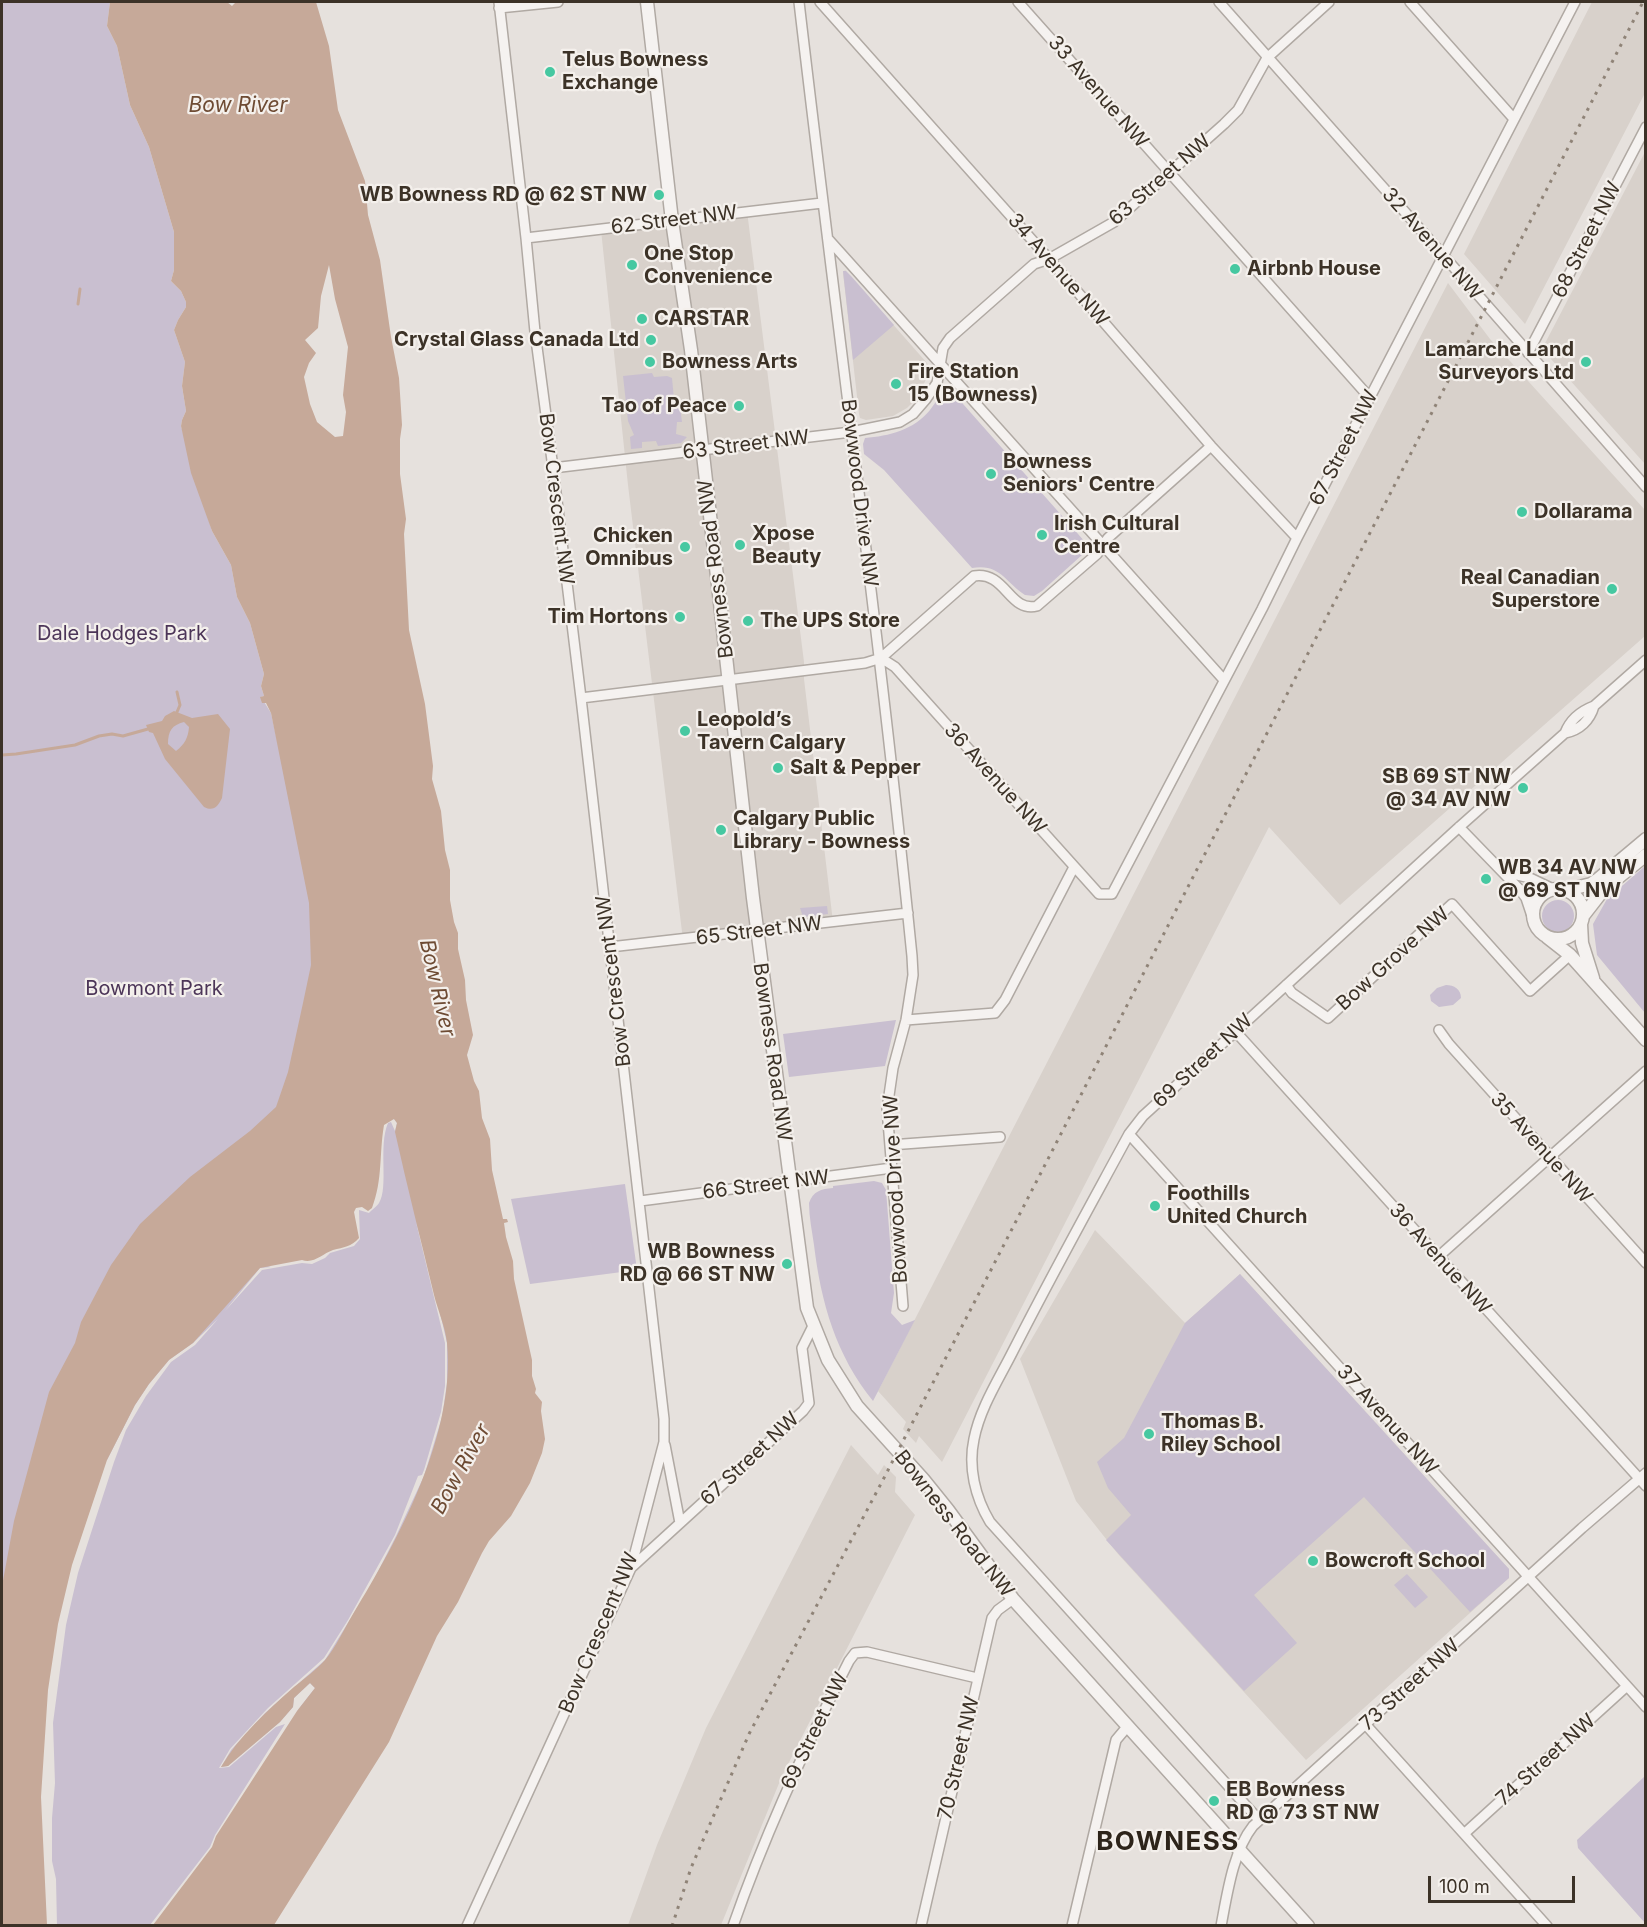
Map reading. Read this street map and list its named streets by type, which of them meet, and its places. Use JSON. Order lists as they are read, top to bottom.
{
  "streets": {
    "street": [
      "33 Avenue NW",
      "63 Street NW",
      "62 Street NW",
      "68 Street NW",
      "32 Avenue NW",
      "34 Avenue NW",
      "67 Street NW",
      "Bowwood Drive NW",
      "Bow Crescent NW",
      "Bowness Road NW",
      "36 Avenue NW",
      "65 Street NW",
      "Bow Grove NW",
      "69 Street NW",
      "35 Avenue NW",
      "66 Street NW",
      "37 Avenue NW",
      "73 Street NW",
      "70 Street NW",
      "74 Street NW"
    ]
  },
  "crossings": [
    ["33 Avenue NW", "63 Street NW"],
    ["33 Avenue NW", "67 Street NW"],
    ["63 Street NW", "32 Avenue NW"],
    ["63 Street NW", "34 Avenue NW"],
    ["63 Street NW", "Bowwood Drive NW"],
    ["63 Street NW", "Bow Crescent NW"],
    ["63 Street NW", "Bowness Road NW"],
    ["62 Street NW", "Bowwood Drive NW"],
    ["62 Street NW", "Bow Crescent NW"],
    ["62 Street NW", "Bowness Road NW"],
    ["68 Street NW", "32 Avenue NW"],
    ["32 Avenue NW", "67 Street NW"],
    ["34 Avenue NW", "67 Street NW"],
    ["67 Street NW", "Bow Crescent NW"],
    ["67 Street NW", "Bowness Road NW"],
    ["67 Street NW", "36 Avenue NW"],
    ["Bowwood Drive NW", "36 Avenue NW"],
    ["Bowwood Drive NW", "65 Street NW"],
    ["Bowwood Drive NW", "66 Street NW"],
    ["Bow Crescent NW", "65 Street NW"],
    ["Bow Crescent NW", "66 Street NW"],
    ["Bowness Road NW", "65 Street NW"],
    ["Bowness Road NW", "69 Street NW"],
    ["Bowness Road NW", "66 Street NW"],
    ["Bowness Road NW", "73 Street NW"],
    ["Bowness Road NW", "70 Street NW"],
    ["36 Avenue NW", "69 Street NW"],
    ["36 Avenue NW", "73 Street NW"],
    ["Bow Grove NW", "69 Street NW"],
    ["69 Street NW", "37 Avenue NW"],
    ["69 Street NW", "70 Street NW"],
    ["37 Avenue NW", "73 Street NW"],
    ["37 Avenue NW", "74 Street NW"]
  ],
  "districts": ["BOWNESS"],
  "water": ["Bow River"],
  "parks": ["Dale Hodges Park", "Bowmont Park"],
  "places": [
    "Telus Bowness Exchange",
    "WB Bowness RD @ 62 ST NW",
    "One Stop Convenience",
    "Airbnb House",
    "CARSTAR",
    "Crystal Glass Canada Ltd",
    "Bowness Arts",
    "Lamarche Land Surveyors Ltd",
    "Fire Station 15 (Bowness)",
    "Tao of Peace",
    "Bowness Seniors' Centre",
    "Dollarama",
    "Irish Cultural Centre",
    "Xpose Beauty",
    "Chicken Omnibus",
    "Real Canadian Superstore",
    "Tim Hortons",
    "The UPS Store",
    "Leopold’s Tavern Calgary",
    "Salt & Pepper",
    "SB 69 ST NW @ 34 AV NW",
    "Calgary Public Library - Bowness",
    "WB 34 AV NW @ 69 ST NW",
    "Foothills United Church",
    "WB Bowness RD @ 66 ST NW",
    "Thomas B. Riley School",
    "Bowcroft School",
    "EB Bowness RD @ 73 ST NW"
  ],
  "scale_bar": "100 m"
}
